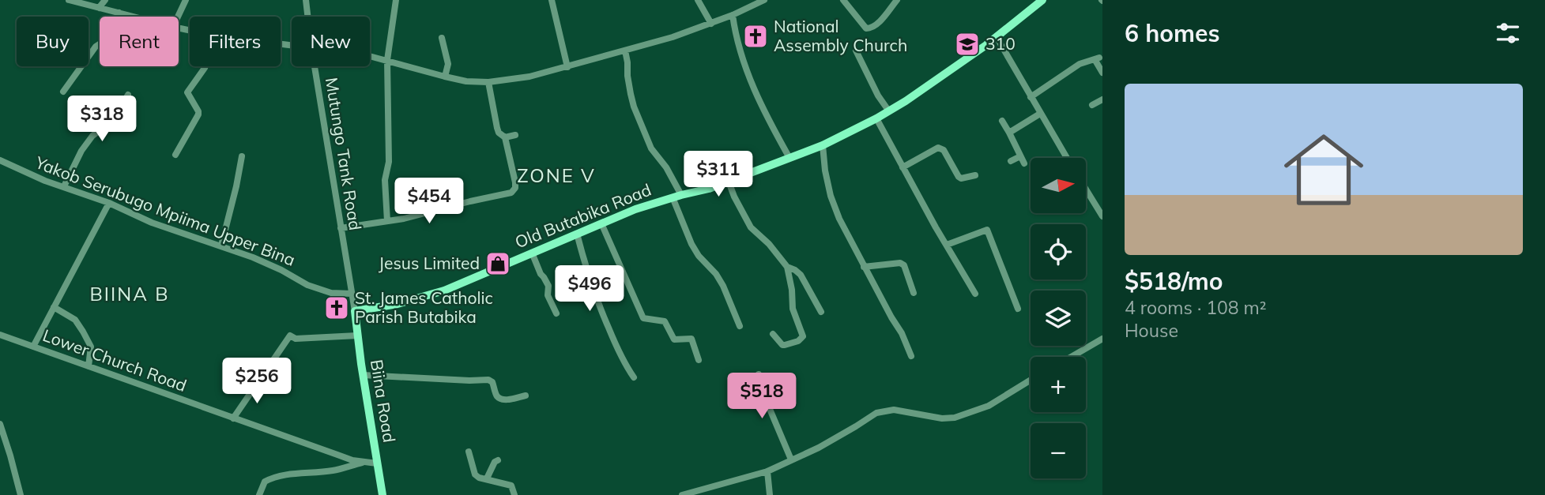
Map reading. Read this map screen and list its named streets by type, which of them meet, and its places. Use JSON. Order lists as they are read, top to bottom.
{
  "streets": {
    "main road": ["Old Butabika Road", "Biina Road"],
    "street": ["Mutungo Tank Road", "Yakob Serubugo Mpiima Upper Bina", "Lower Church Road"]
  },
  "crossings": [
    ["Mutungo Tank Road", "Yakob Serubugo Mpiima Upper Bina"],
    ["Mutungo Tank Road", "Old Butabika Road"],
    ["Mutungo Tank Road", "Biina Road"],
    ["Old Butabika Road", "Biina Road"],
    ["Lower Church Road", "Biina Road"]
  ],
  "districts": ["ZONE V", "BIINA B"],
  "places": {
    "church": ["National Assembly Church", "St. James Catholic Parish Butabika"],
    "school or university": ["310"],
    "shop": ["Jesus Limited"]
  },
  "north": "right",
  "page": {
    "heading": "6 homes",
    "chip": [
      "Buy",
      "Rent",
      "Filters",
      "New"
    ],
    "list": [
      {
        "name": "$518/mo",
        "note": "4 rooms · 108 m² · House"
      }
    ],
    "price": [
      "$318",
      "$311",
      "$454",
      "$496",
      "$256",
      "$518"
    ],
    "map_buttons": ["+", "−"]
  }
}
